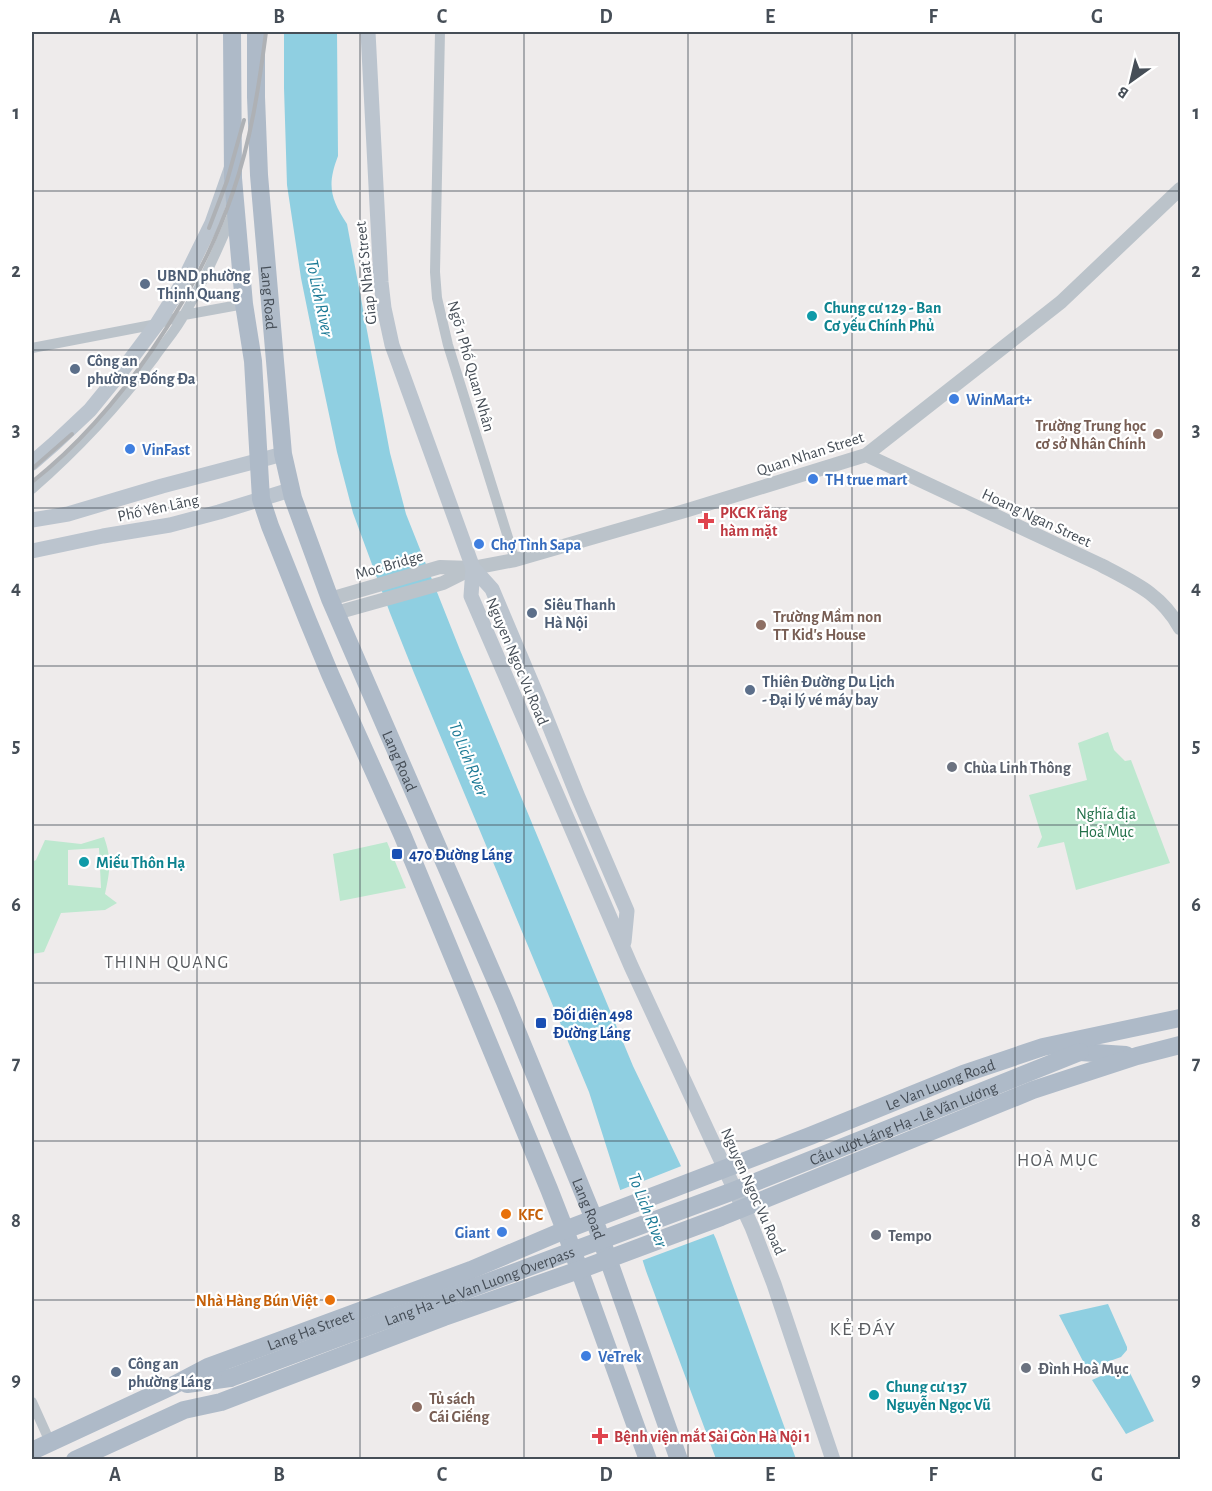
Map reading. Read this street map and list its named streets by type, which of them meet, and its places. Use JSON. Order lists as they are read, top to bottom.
{
  "streets": {
    "main road": [
      "Giap Nhat Street",
      "Lang Road",
      "Phố Yên Lãng",
      "Nguyen Ngoc Vu Road",
      "Le Van Luong Road",
      "Lang Ha - Le Van Luong Overpass",
      "Lang Ha Street"
    ],
    "street": [
      "Ngõ 1 Phố Quan Nhân",
      "Quan Nhan Street",
      "Hoang Ngan Street",
      "Moc Bridge"
    ]
  },
  "crossings": [
    ["Giap Nhat Street", "Quan Nhan Street"],
    ["Giap Nhat Street", "Nguyen Ngoc Vu Road"],
    ["Lang Road", "Phố Yên Lãng"],
    ["Lang Road", "Moc Bridge"],
    ["Lang Road", "Le Van Luong Road"],
    ["Lang Road", "Lang Ha Street"],
    ["Ngõ 1 Phố Quan Nhân", "Quan Nhan Street"],
    ["Quan Nhan Street", "Hoang Ngan Street"],
    ["Quan Nhan Street", "Moc Bridge"],
    ["Quan Nhan Street", "Nguyen Ngoc Vu Road"],
    ["Nguyen Ngoc Vu Road", "Le Van Luong Road"],
    ["Le Van Luong Road", "Lang Ha - Le Van Luong Overpass"],
    ["Le Van Luong Road", "Lang Ha Street"],
    ["Lang Ha - Le Van Luong Overpass", "Lang Ha Street"]
  ],
  "districts": ["THINH QUANG", "HOÀ MỤC", "KẺ ĐÁY"],
  "water": ["To Lich River"],
  "parks": ["Nghĩa địa Hoả Mục"],
  "places": {
    "other": [
      "UBND phường Thịnh Quang",
      "Chung cư 129 - Ban Cơ yếu Chính Phủ",
      "Công an phường Đống Đa",
      "WinMart+",
      "Trường Trung học cơ sở Nhân Chính",
      "VinFast",
      "TH true mart",
      "Chợ Tình Sapa",
      "Siêu Thanh Hà Nội",
      "Trường Mầm non TT Kid's House",
      "Thiên Đường Du Lịch - Đại lý vé máy bay",
      "Chùa Linh Thông",
      "Miếu Thôn Hạ",
      "KFC",
      "Giant",
      "Tempo",
      "Nhà Hàng Bún Việt",
      "VeTrek",
      "Đình Hoà Mục",
      "Công an phường Láng",
      "Chung cư 137 Nguyễn Ngọc Vũ",
      "Tủ sách Cái Giếng"
    ],
    "health": ["PKCK răng hàm mặt", "Bệnh viện mắt Sài Gòn Hà Nội 1"],
    "transit": ["470 Đường Láng", "Đối diện 498 Đường Láng"]
  },
  "north": "bottom left",
  "grid": {
    "columns": [
      "A",
      "B",
      "C",
      "D",
      "E",
      "F",
      "G"
    ],
    "rows": [
      "1",
      "2",
      "3",
      "4",
      "5",
      "6",
      "7",
      "8",
      "9"
    ]
  }
}
